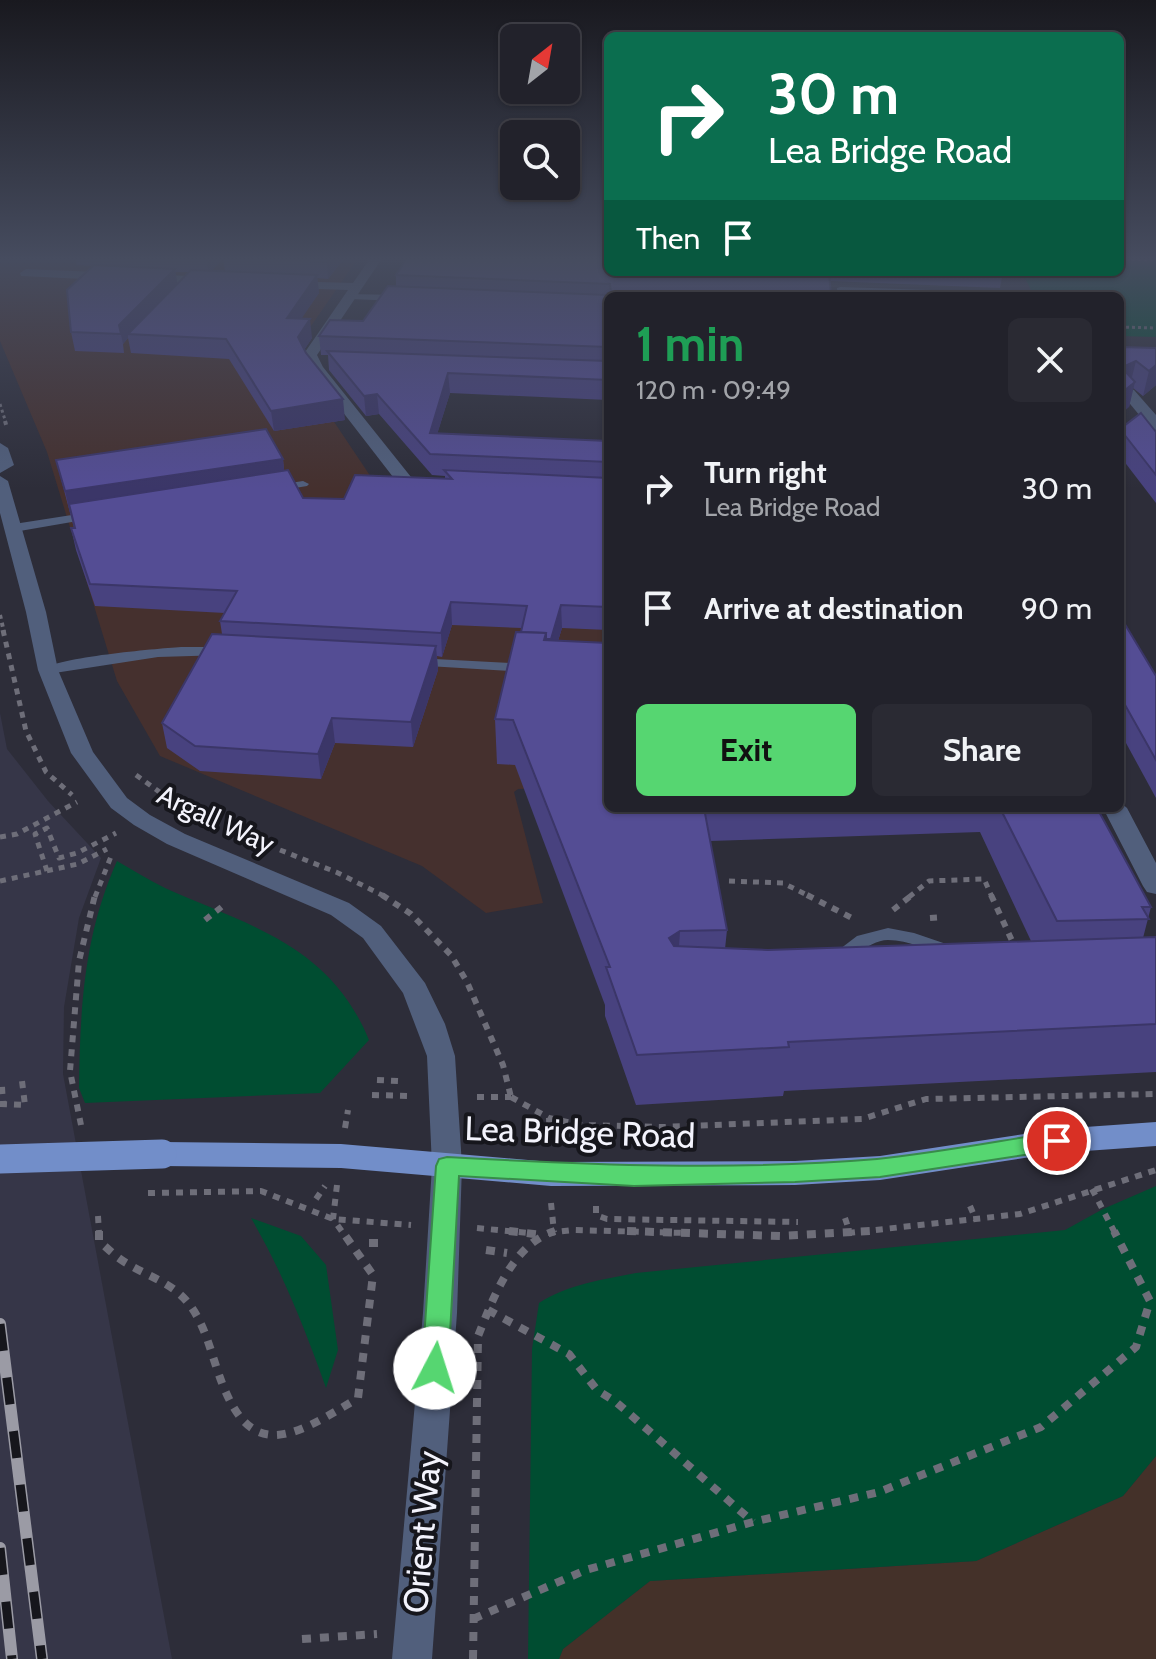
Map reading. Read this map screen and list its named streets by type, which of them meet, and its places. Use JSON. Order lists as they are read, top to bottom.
{
  "streets": {
    "main road": ["Lea Bridge Road"],
    "street": ["Argall Way", "Orient Way"]
  },
  "crossings": [
    ["Argall Way", "Lea Bridge Road"],
    ["Argall Way", "Orient Way"],
    ["Lea Bridge Road", "Orient Way"]
  ],
  "north": "top right",
  "page": {
    "turn": ["30 m", "Lea Bridge Road"],
    "then": "Then",
    "heading": ["1 min", "120 m · 09:49"],
    "list": [
      {
        "name": "Turn right",
        "note": "Lea Bridge Road",
        "value": "30 m"
      },
      {
        "name": "Arrive at destination",
        "value": "90 m"
      }
    ],
    "buttons": ["Exit", "Share"]
  }
}
